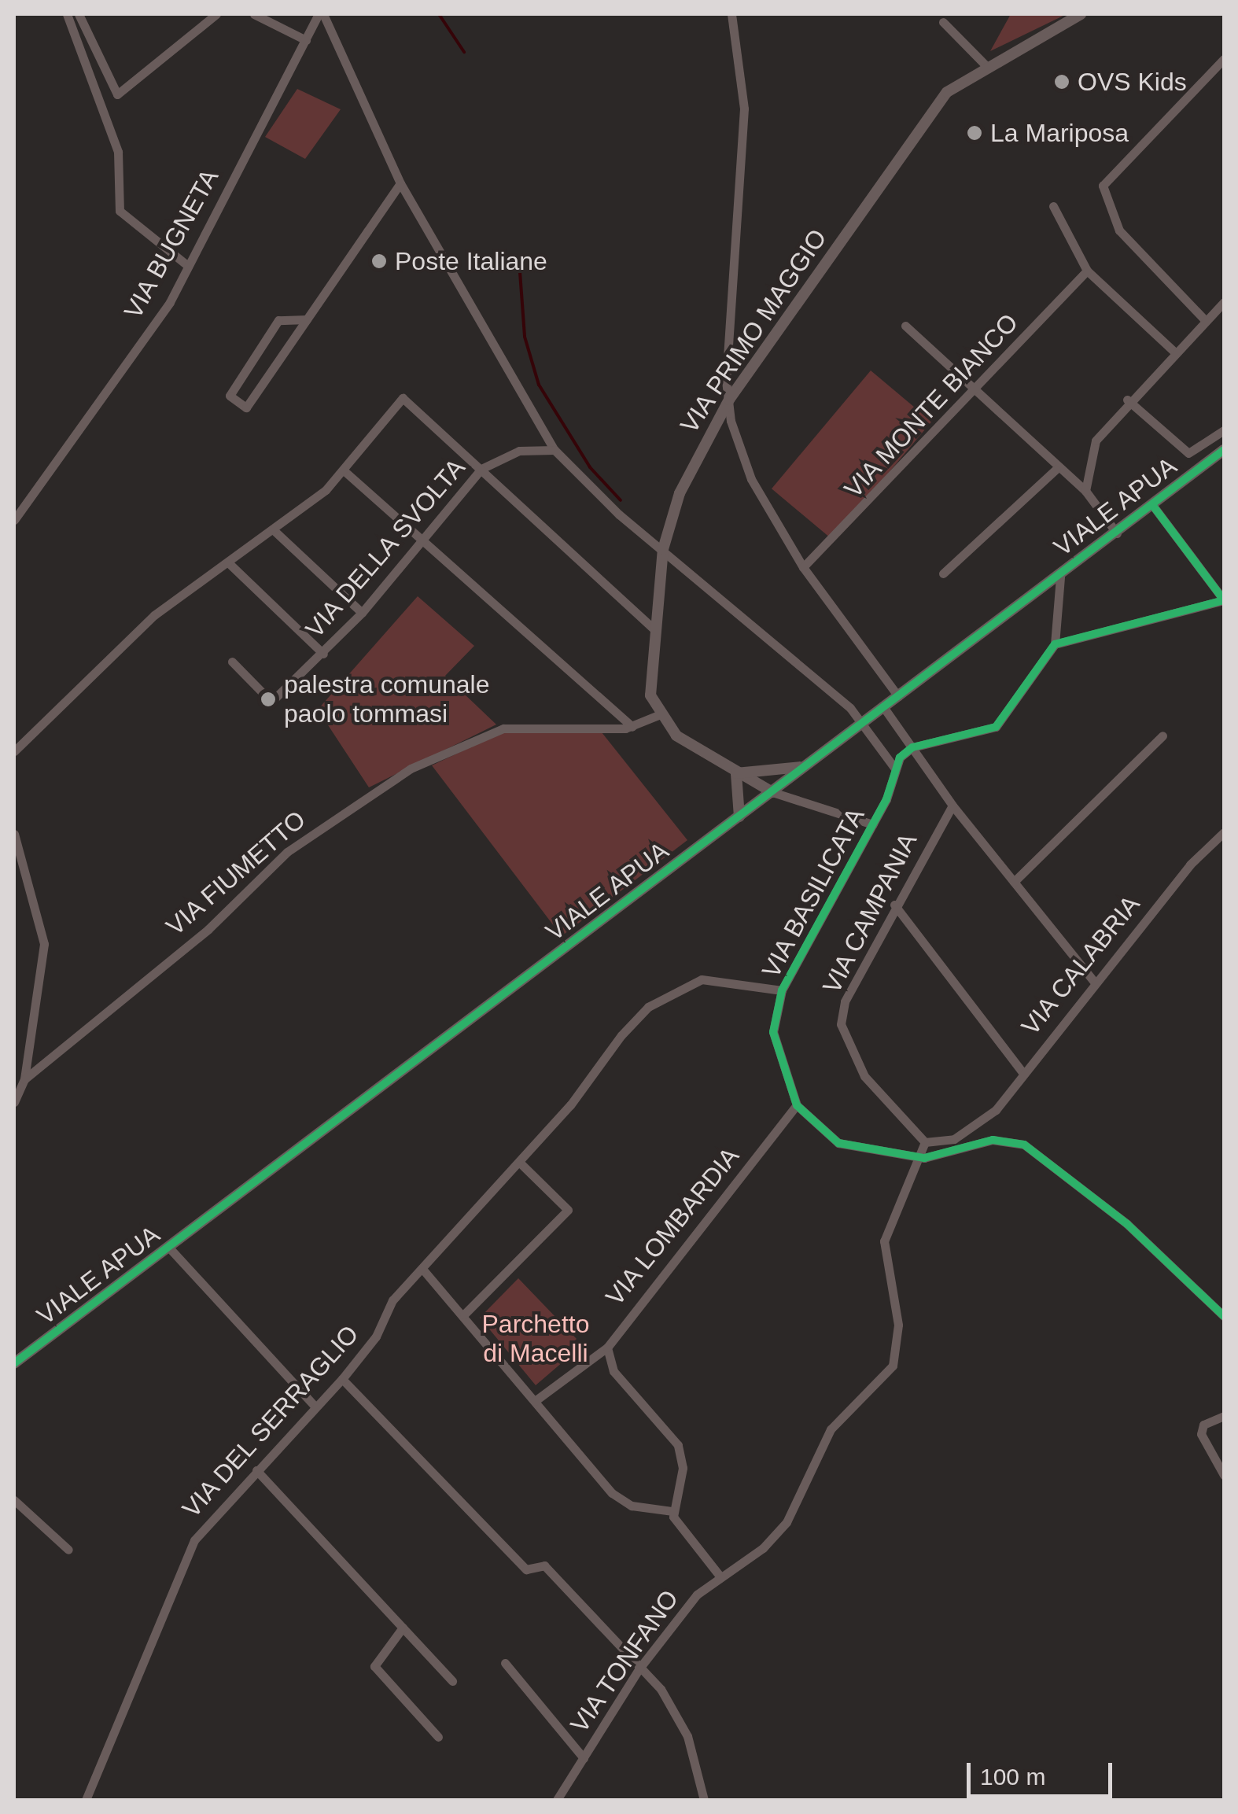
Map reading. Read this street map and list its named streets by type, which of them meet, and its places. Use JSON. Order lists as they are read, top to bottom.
{
  "streets": {
    "street": [
      "VIA BUGNETA",
      "VIA PRIMO MAGGIO",
      "VIA MONTE BIANCO",
      "VIALE APUA",
      "VIA DELLA SVOLTA",
      "VIA FIUMETTO",
      "VIA BASILICATA",
      "VIA CAMPANIA",
      "VIA CALABRIA",
      "VIA LOMBARDIA",
      "VIA DEL SERRAGLIO",
      "VIA TONFANO"
    ]
  },
  "crossings": [
    ["VIA PRIMO MAGGIO", "VIA FIUMETTO"],
    ["VIA BASILICATA", "VIA LOMBARDIA"],
    ["VIA BASILICATA", "VIA DEL SERRAGLIO"],
    ["VIA BASILICATA", "VIA TONFANO"]
  ],
  "parks": ["Parchetto di Macelli"],
  "places": [
    "OVS Kids",
    "La Mariposa",
    "Poste Italiane",
    "palestra comunale paolo tommasi"
  ],
  "scale_bar": "100 m"
}
